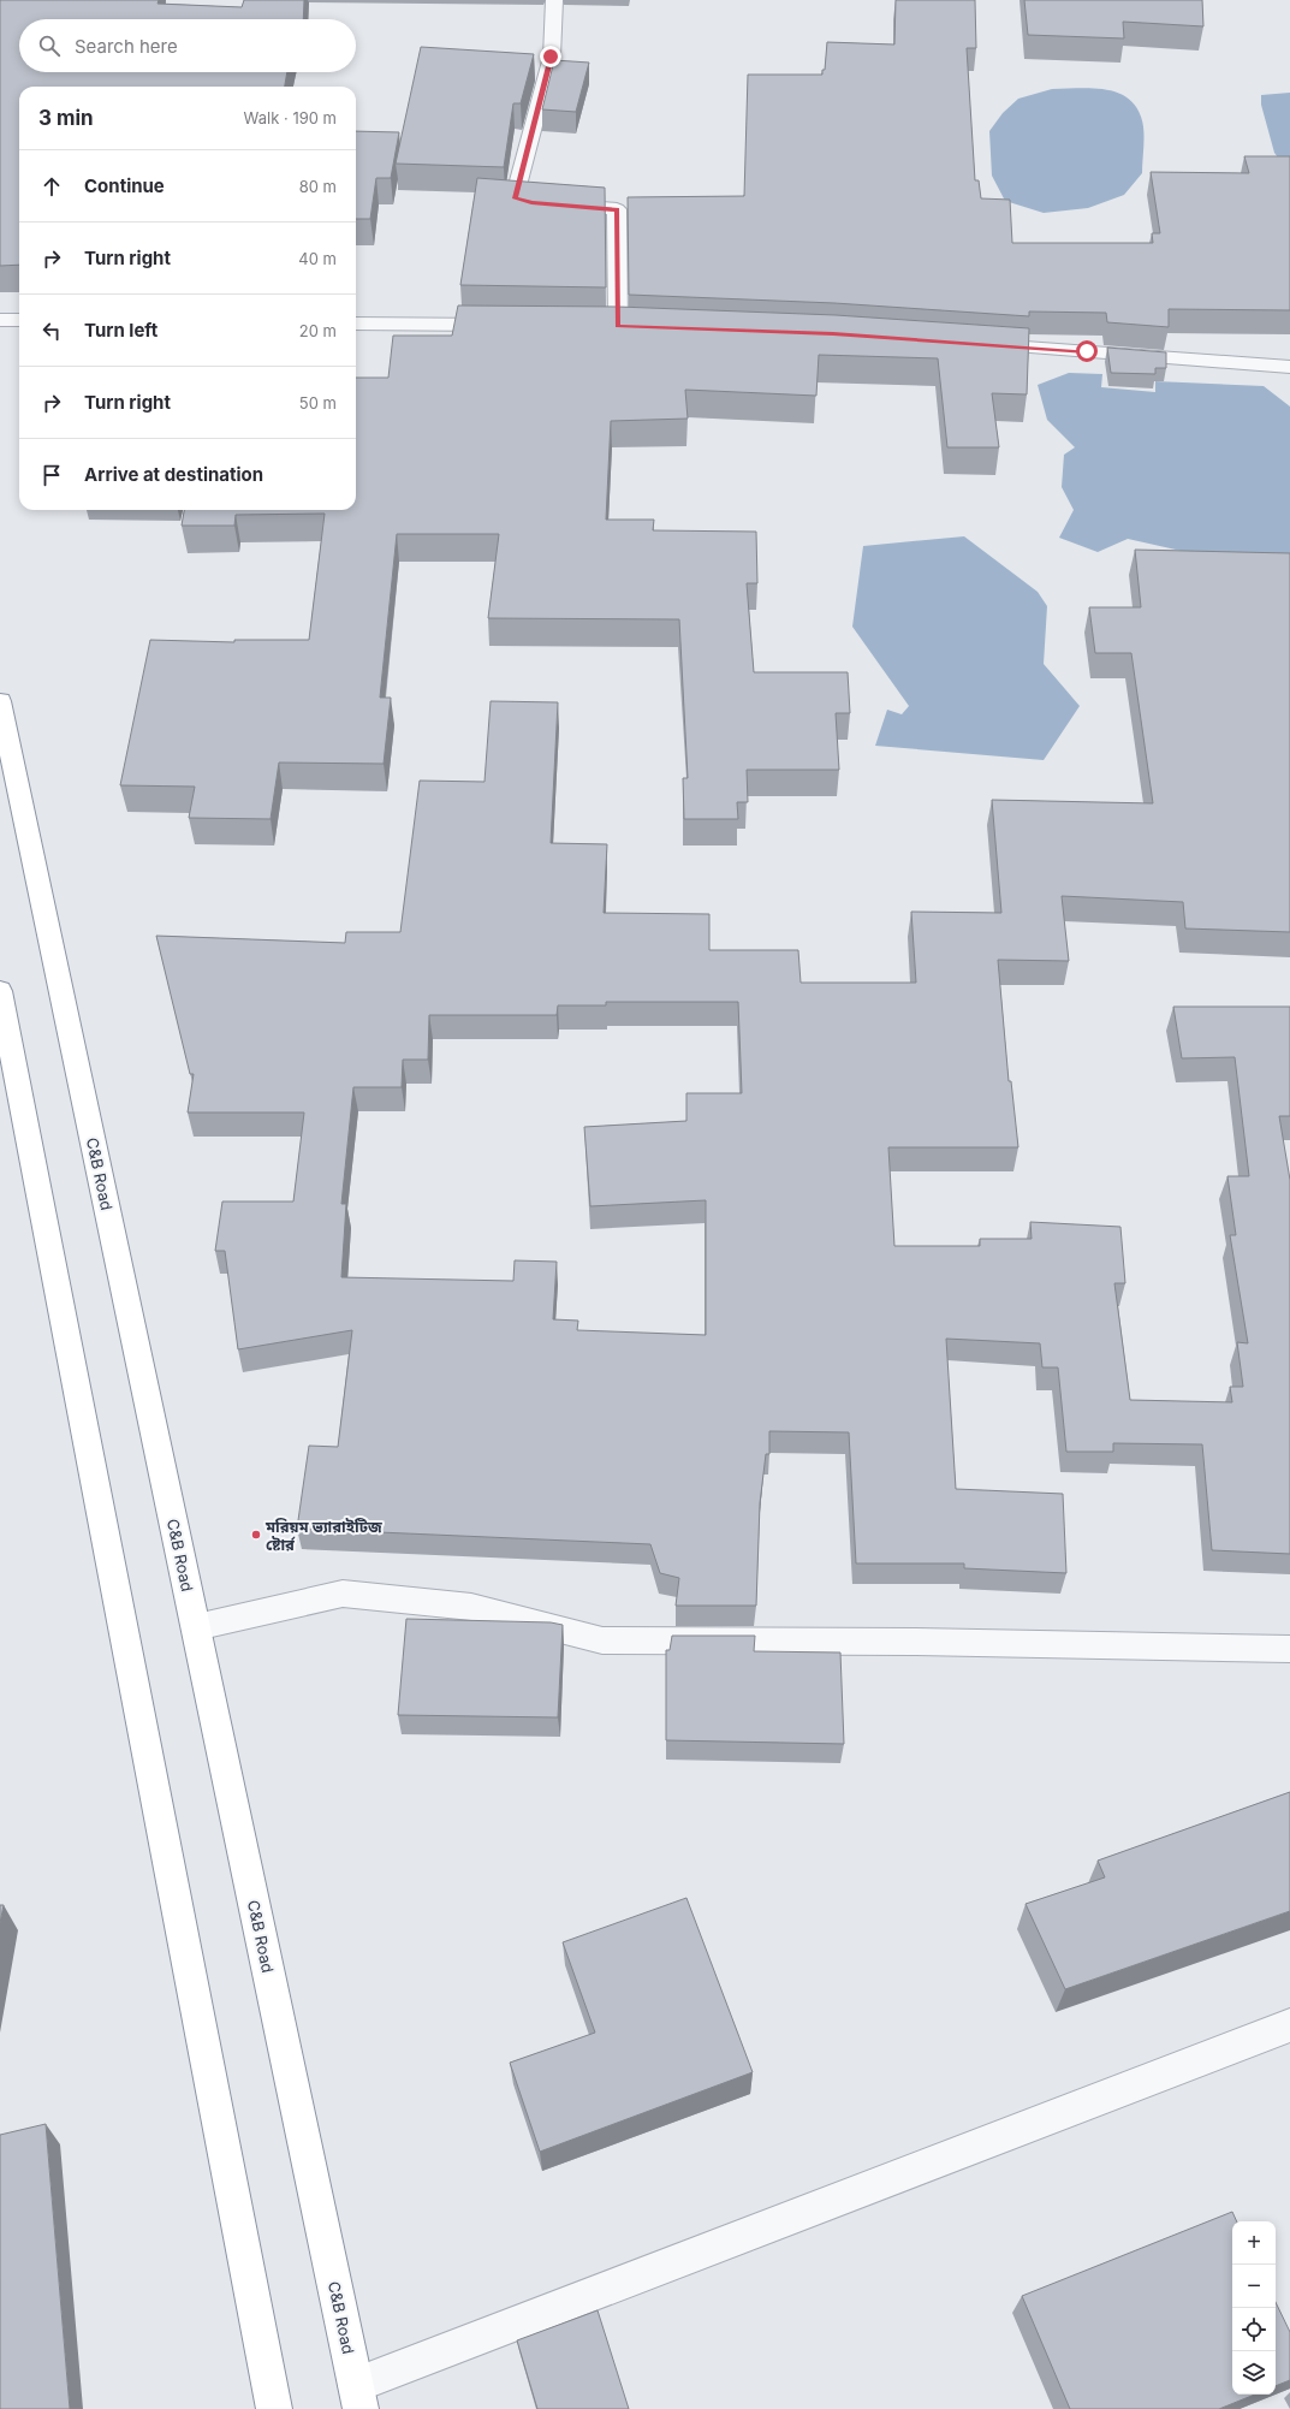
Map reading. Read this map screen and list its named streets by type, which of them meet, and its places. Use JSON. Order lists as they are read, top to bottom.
{
  "streets": {
    "highway": ["C&B Road"]
  },
  "places": ["মরিয়ম ভ্যারাইটিজ ষ্টোর্র"],
  "page": {
    "search": "Search here",
    "heading": ["3 min", "Walk · 190 m"],
    "list": [
      ["Continue", "80 m"],
      ["Turn right", "40 m"],
      ["Turn left", "20 m"],
      ["Turn right", "50 m"],
      "Arrive at destination"
    ],
    "map_buttons": ["+", "−"]
  }
}
